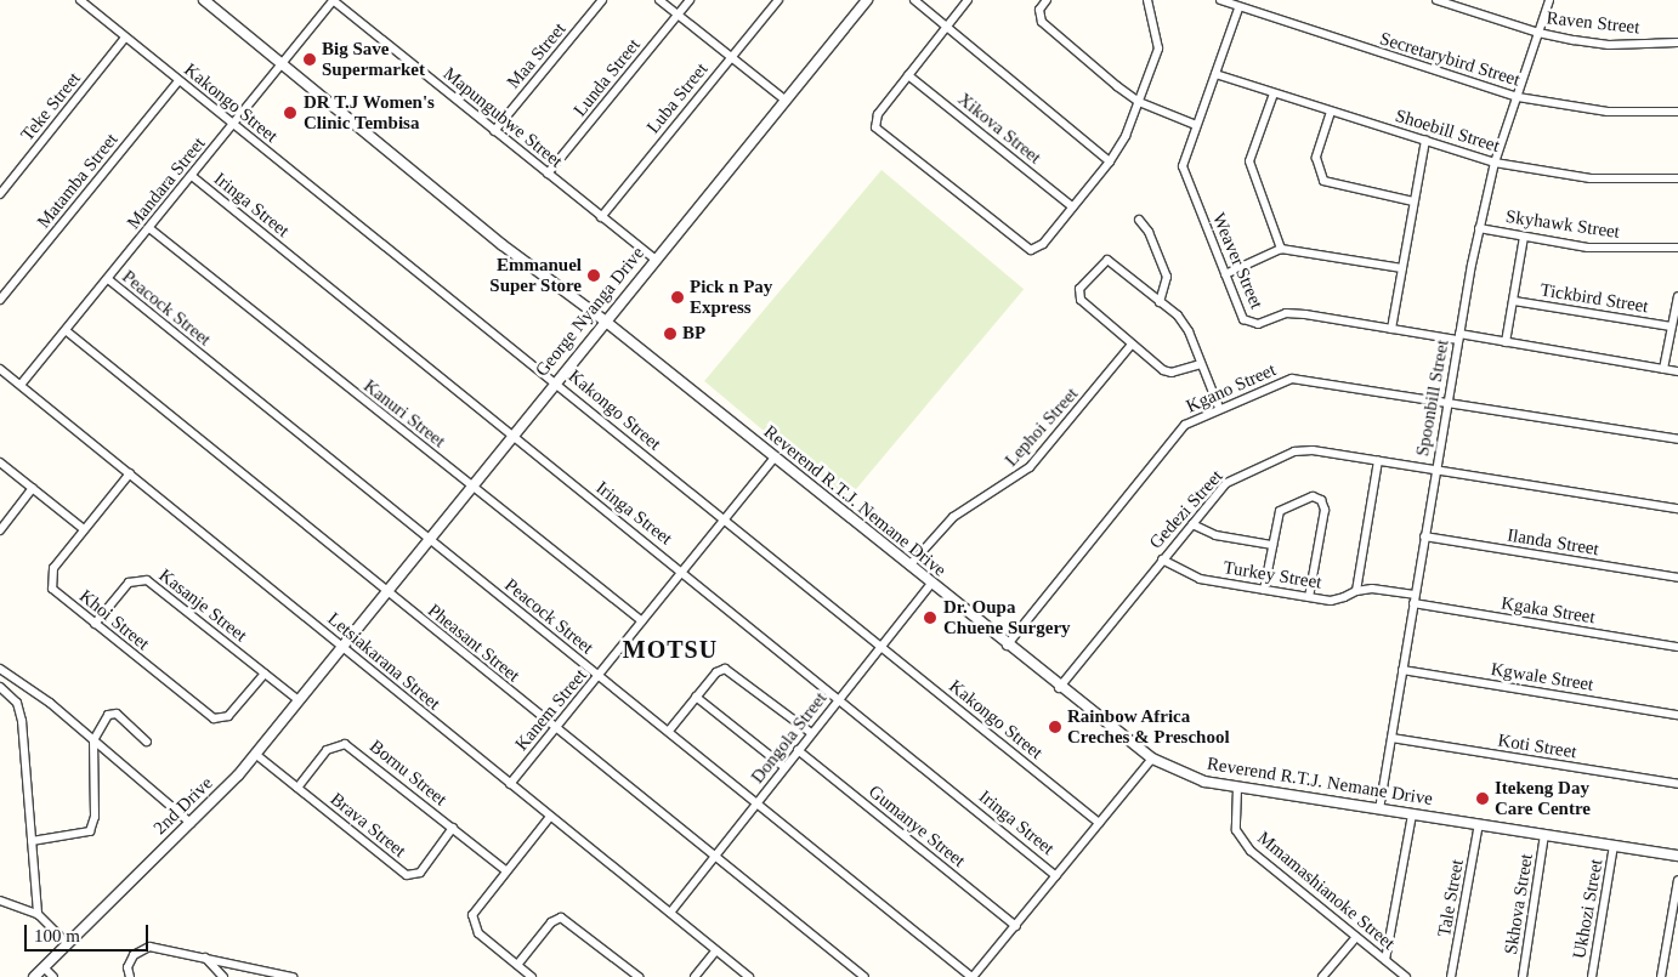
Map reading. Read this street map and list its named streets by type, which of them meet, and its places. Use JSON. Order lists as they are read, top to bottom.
{
  "streets": {
    "street": [
      "Raven Street",
      "Maa Street",
      "Secretarybird Street",
      "Lunda Street",
      "Luba Street",
      "Kakongo Street",
      "Teke Street",
      "Mapungubwe Street",
      "Xikova Street",
      "Shoebill Street",
      "Matamba Street",
      "Mandara Street",
      "Iringa Street",
      "Skyhawk Street",
      "Weaver Street",
      "Tickbird Street",
      "Peacock Street",
      "George Nyanga Drive",
      "Kgano Street",
      "Spoonbill Street",
      "Kanuri Street",
      "Lephoi Street",
      "Reverend R.T.J. Nemane Drive",
      "Gedezi Street",
      "Ilanda Street",
      "Turkey Street",
      "Kasanje Street",
      "Kgaka Street",
      "Khoi Street",
      "Pheasant Street",
      "Letsiakarana Street",
      "Kgwale Street",
      "Kanem Street",
      "Dongola Street",
      "Koti Street",
      "Bornu Street",
      "2nd Drive",
      "Brava Street",
      "Gumanye Street",
      "Mmamashianoke Street",
      "Tale Street",
      "Skhova Street",
      "Ukhozi Street"
    ]
  },
  "crossings": [
    ["Raven Street", "Spoonbill Street"],
    ["Maa Street", "Mapungubwe Street"],
    ["Secretarybird Street", "Weaver Street"],
    ["Secretarybird Street", "Spoonbill Street"],
    ["Lunda Street", "Mapungubwe Street"],
    ["Luba Street", "Mapungubwe Street"],
    ["Kakongo Street", "Teke Street"],
    ["Kakongo Street", "Matamba Street"],
    ["Kakongo Street", "Mandara Street"],
    ["Kakongo Street", "George Nyanga Drive"],
    ["Kakongo Street", "Kanem Street"],
    ["Kakongo Street", "Dongola Street"],
    ["Mapungubwe Street", "Mandara Street"],
    ["Mapungubwe Street", "George Nyanga Drive"],
    ["Shoebill Street", "Weaver Street"],
    ["Shoebill Street", "Spoonbill Street"],
    ["Mandara Street", "Iringa Street"],
    ["Mandara Street", "Peacock Street"],
    ["Mandara Street", "Kanuri Street"],
    ["Mandara Street", "Reverend R.T.J. Nemane Drive"],
    ["Mandara Street", "Pheasant Street"],
    ["Mandara Street", "Letsiakarana Street"],
    ["Iringa Street", "George Nyanga Drive"],
    ["Iringa Street", "Kanem Street"],
    ["Iringa Street", "Dongola Street"],
    ["Skyhawk Street", "Spoonbill Street"],
    ["Weaver Street", "Spoonbill Street"],
    ["Peacock Street", "George Nyanga Drive"],
    ["Peacock Street", "Kanem Street"],
    ["Peacock Street", "Dongola Street"],
    ["George Nyanga Drive", "Kanuri Street"],
    ["George Nyanga Drive", "Reverend R.T.J. Nemane Drive"],
    ["George Nyanga Drive", "Pheasant Street"],
    ["George Nyanga Drive", "Letsiakarana Street"],
    ["George Nyanga Drive", "2nd Drive"],
    ["Kgano Street", "Spoonbill Street"],
    ["Kgano Street", "Reverend R.T.J. Nemane Drive"],
    ["Spoonbill Street", "Reverend R.T.J. Nemane Drive"],
    ["Spoonbill Street", "Gedezi Street"],
    ["Spoonbill Street", "Ilanda Street"],
    ["Spoonbill Street", "Turkey Street"],
    ["Spoonbill Street", "Kgaka Street"],
    ["Spoonbill Street", "Kgwale Street"],
    ["Spoonbill Street", "Koti Street"],
    ["Kanuri Street", "Kanem Street"],
    ["Lephoi Street", "Reverend R.T.J. Nemane Drive"],
    ["Reverend R.T.J. Nemane Drive", "Gedezi Street"],
    ["Reverend R.T.J. Nemane Drive", "Kanem Street"],
    ["Reverend R.T.J. Nemane Drive", "Dongola Street"],
    ["Reverend R.T.J. Nemane Drive", "Mmamashianoke Street"],
    ["Reverend R.T.J. Nemane Drive", "Tale Street"],
    ["Reverend R.T.J. Nemane Drive", "Skhova Street"],
    ["Reverend R.T.J. Nemane Drive", "Ukhozi Street"],
    ["Gedezi Street", "Turkey Street"],
    ["Turkey Street", "Kgaka Street"],
    ["Kasanje Street", "Khoi Street"],
    ["Kasanje Street", "2nd Drive"],
    ["Khoi Street", "Letsiakarana Street"],
    ["Pheasant Street", "Kanem Street"],
    ["Pheasant Street", "Dongola Street"],
    ["Letsiakarana Street", "Kanem Street"],
    ["Letsiakarana Street", "Dongola Street"],
    ["Letsiakarana Street", "2nd Drive"],
    ["Dongola Street", "Gumanye Street"],
    ["Bornu Street", "Brava Street"],
    ["2nd Drive", "Brava Street"]
  ],
  "districts": ["MOTSU"],
  "places": [
    "Big Save Supermarket",
    "DR T.J Women's Clinic Tembisa",
    "Emmanuel Super Store",
    "Pick n Pay Express",
    "BP",
    "Dr. Oupa Chuene Surgery",
    "Rainbow Africa Creches & Preschool",
    "Itekeng Day Care Centre"
  ],
  "scale_bar": "100 m"
}
